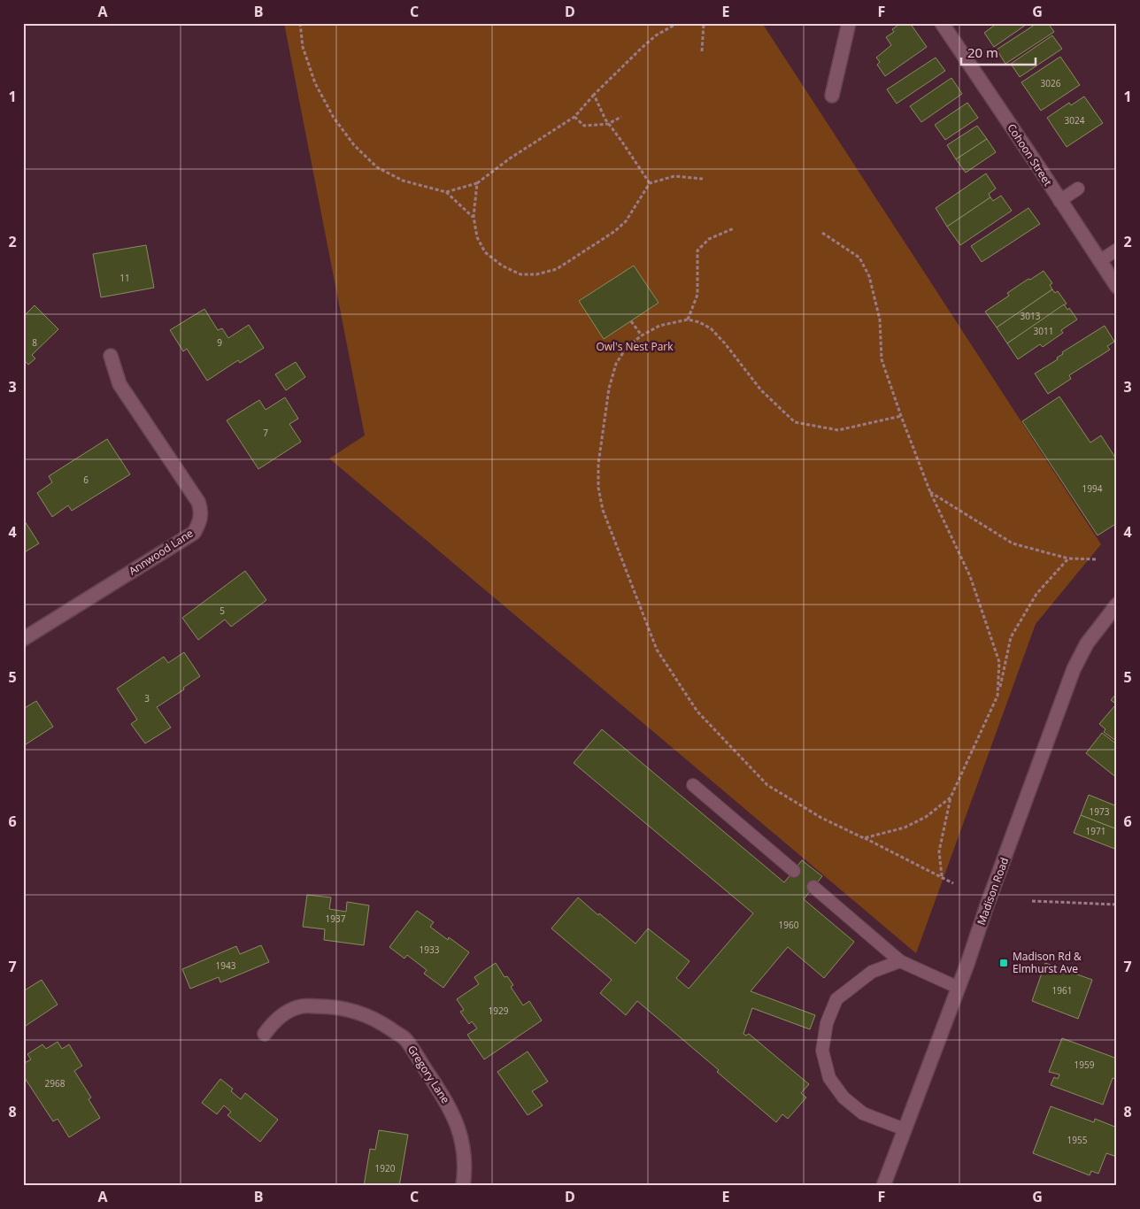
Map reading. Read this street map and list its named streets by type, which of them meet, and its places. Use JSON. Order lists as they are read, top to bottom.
{
  "streets": {
    "street": [
      "Cohoon Street",
      "Annwood Lane",
      "Madison Road",
      "Gregory Lane"
    ]
  },
  "parks": ["Owl's Nest Park"],
  "places": {
    "transit": ["Madison Rd & Elmhurst Ave"]
  },
  "house_numbers": [
    "3026",
    "3024",
    "11",
    "3013",
    "3011",
    "8",
    "9",
    "7",
    "6",
    "1994",
    "5",
    "3",
    "1973",
    "1971",
    "1937",
    "1960",
    "1933",
    "1943",
    "1961",
    "1929",
    "1959",
    "2968",
    "1955",
    "1920"
  ],
  "scale_bar": "20 m",
  "grid": {
    "columns": [
      "A",
      "B",
      "C",
      "D",
      "E",
      "F",
      "G"
    ],
    "rows": [
      "1",
      "2",
      "3",
      "4",
      "5",
      "6",
      "7",
      "8"
    ]
  }
}
